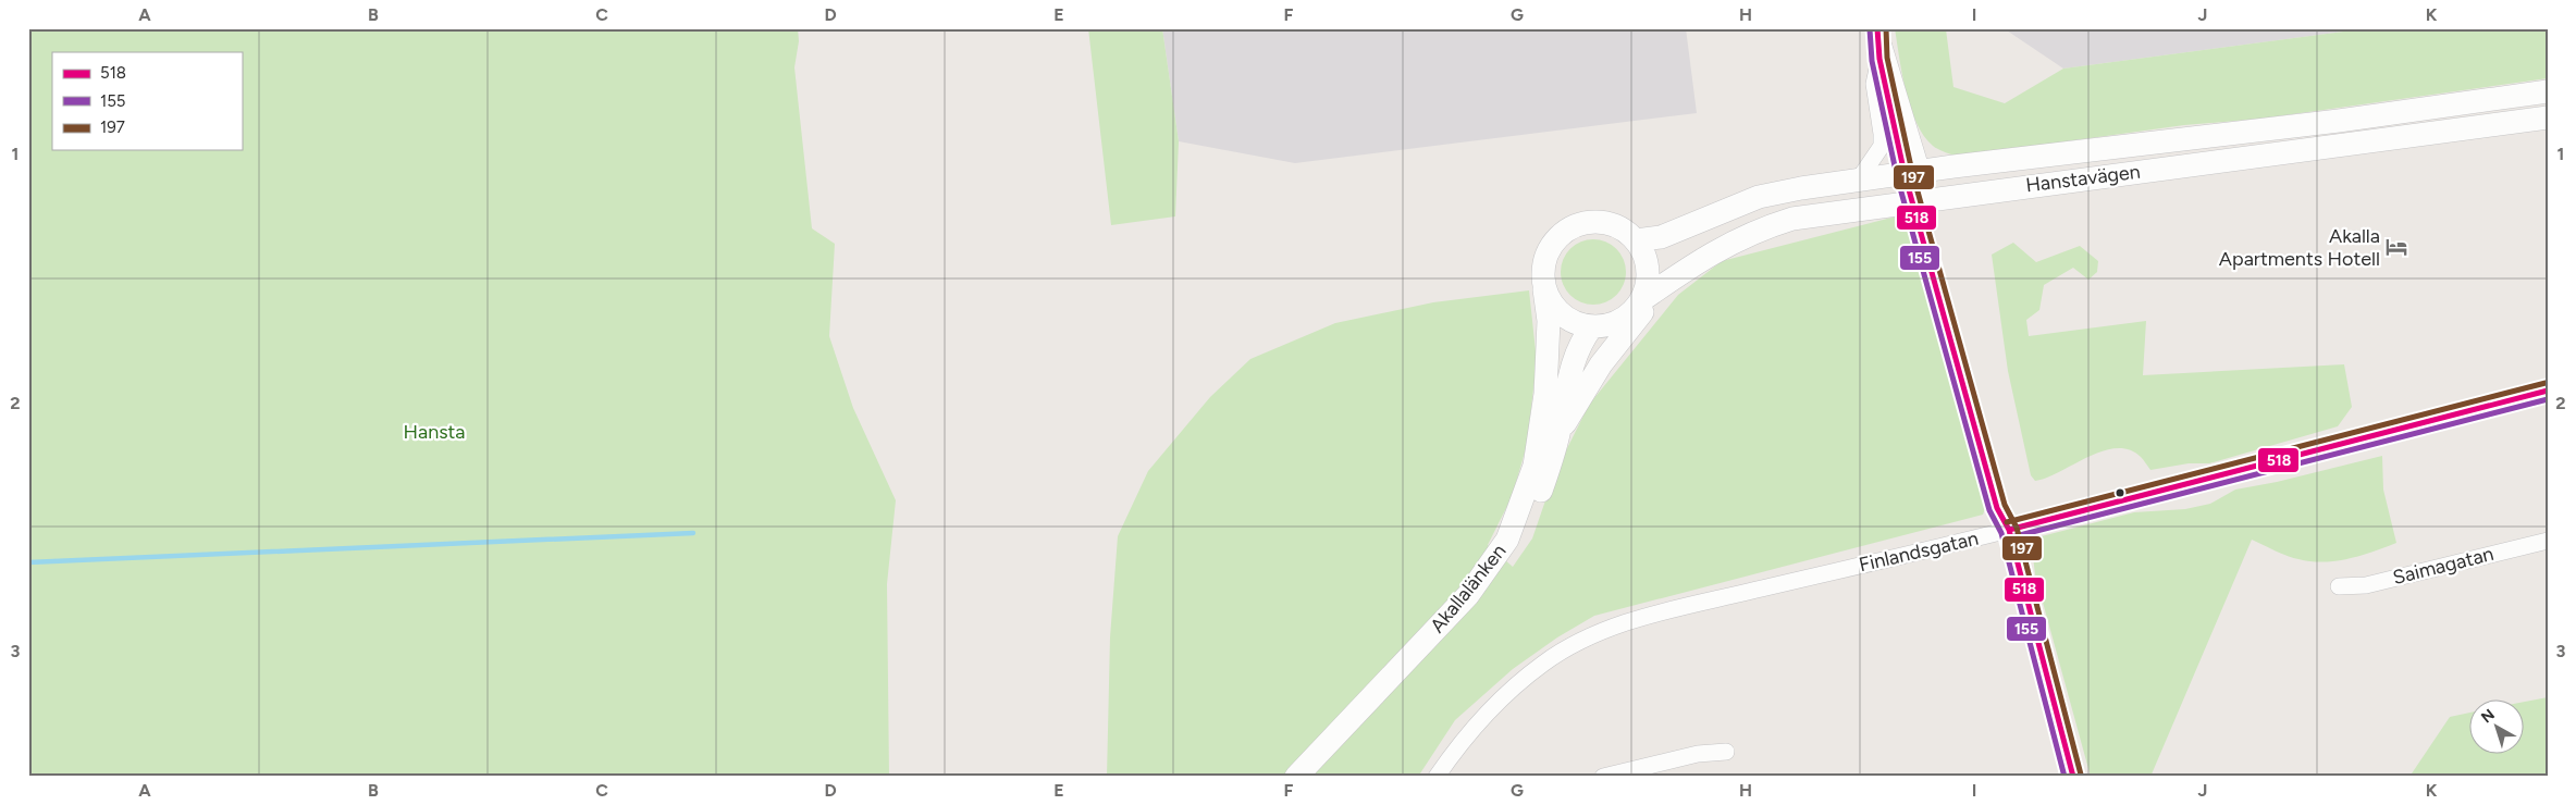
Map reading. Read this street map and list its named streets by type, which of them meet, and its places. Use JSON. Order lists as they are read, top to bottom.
{
  "streets": {
    "main road": ["Hanstavägen", "Finlandsgatan", "Akallalänken"],
    "street": ["Saimagatan"]
  },
  "crossings": [
    ["Hanstavägen", "Akallalänken"]
  ],
  "parks": ["Hansta"],
  "places": {
    "hotel": ["Akalla Apartments Hotell"]
  },
  "lines": ["transit line 518", "transit line 197", "transit line 155"],
  "legend": ["518", "155", "197"],
  "north": "top left",
  "grid": {
    "columns": [
      "A",
      "B",
      "C",
      "D",
      "E",
      "F",
      "G",
      "H",
      "I",
      "J",
      "K"
    ],
    "rows": ["1", "2", "3"]
  }
}
